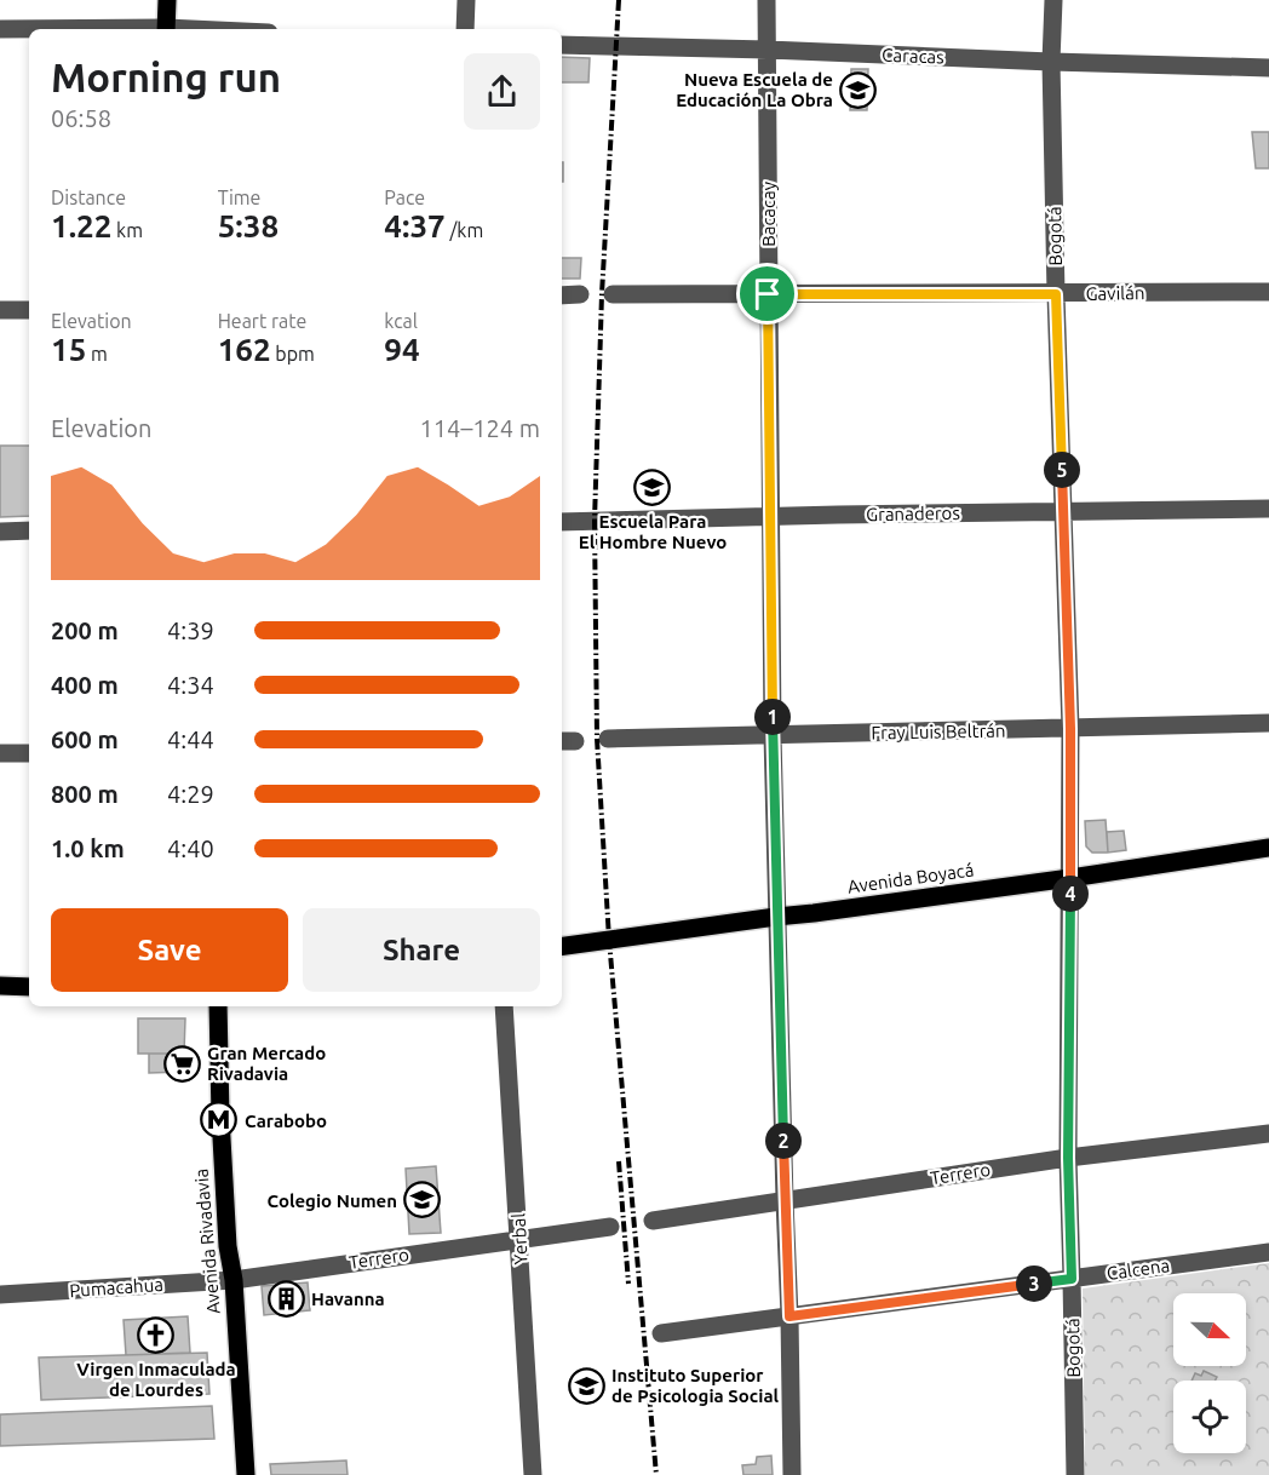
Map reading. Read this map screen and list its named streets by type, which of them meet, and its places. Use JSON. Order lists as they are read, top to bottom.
{
  "streets": {
    "main road": ["Avenida Boyacá", "Avenida Rivadavia"],
    "street": [
      "Caracas",
      "Bacacay",
      "Bogotá",
      "Gavilán",
      "Granaderos",
      "Fray Luis Beltrán",
      "Terrero",
      "Yerbal",
      "Calcena",
      "Pumacahua"
    ]
  },
  "crossings": [
    ["Caracas", "Bacacay"],
    ["Caracas", "Bogotá"],
    ["Bacacay", "Gavilán"],
    ["Bacacay", "Granaderos"],
    ["Bacacay", "Fray Luis Beltrán"],
    ["Bacacay", "Avenida Boyacá"],
    ["Bacacay", "Terrero"],
    ["Bacacay", "Calcena"],
    ["Bogotá", "Gavilán"],
    ["Bogotá", "Granaderos"],
    ["Bogotá", "Fray Luis Beltrán"],
    ["Bogotá", "Avenida Boyacá"],
    ["Bogotá", "Terrero"],
    ["Bogotá", "Calcena"],
    ["Terrero", "Yerbal"],
    ["Terrero", "Avenida Rivadavia"],
    ["Terrero", "Pumacahua"],
    ["Avenida Rivadavia", "Pumacahua"]
  ],
  "places": {
    "school or university": [
      "Nueva Escuela de Educación La Obra",
      "Escuela Para El Hombre Nuevo",
      "Colegio Numen",
      "Instituto Superior de Psicologia Social"
    ],
    "supermarket": ["Gran Mercado Rivadavia"],
    "metro station": ["Carabobo"],
    "building": ["Havanna"],
    "church": ["Virgen Inmaculada de Lourdes"]
  },
  "north": "right",
  "page": {
    "heading": ["Morning run", "06:58"],
    "stats": [
      ["Distance", "1.22 km"],
      ["Time", "5:38"],
      ["Pace", "4:37 /km"],
      ["Elevation", "15 m"],
      ["Heart rate", "162 bpm"],
      ["kcal", "94"]
    ],
    "chart": ["Elevation", "114–124 m"],
    "pins": [
      "5",
      "1",
      "4",
      "2",
      "3"
    ],
    "list": [
      {
        "name": "200 m",
        "note": "4:39"
      },
      {
        "name": "400 m",
        "note": "4:34"
      },
      {
        "name": "600 m",
        "note": "4:44"
      },
      {
        "name": "800 m",
        "note": "4:29"
      },
      {
        "name": "1.0 km",
        "note": "4:40"
      }
    ],
    "buttons": ["Save", "Share"]
  }
}
